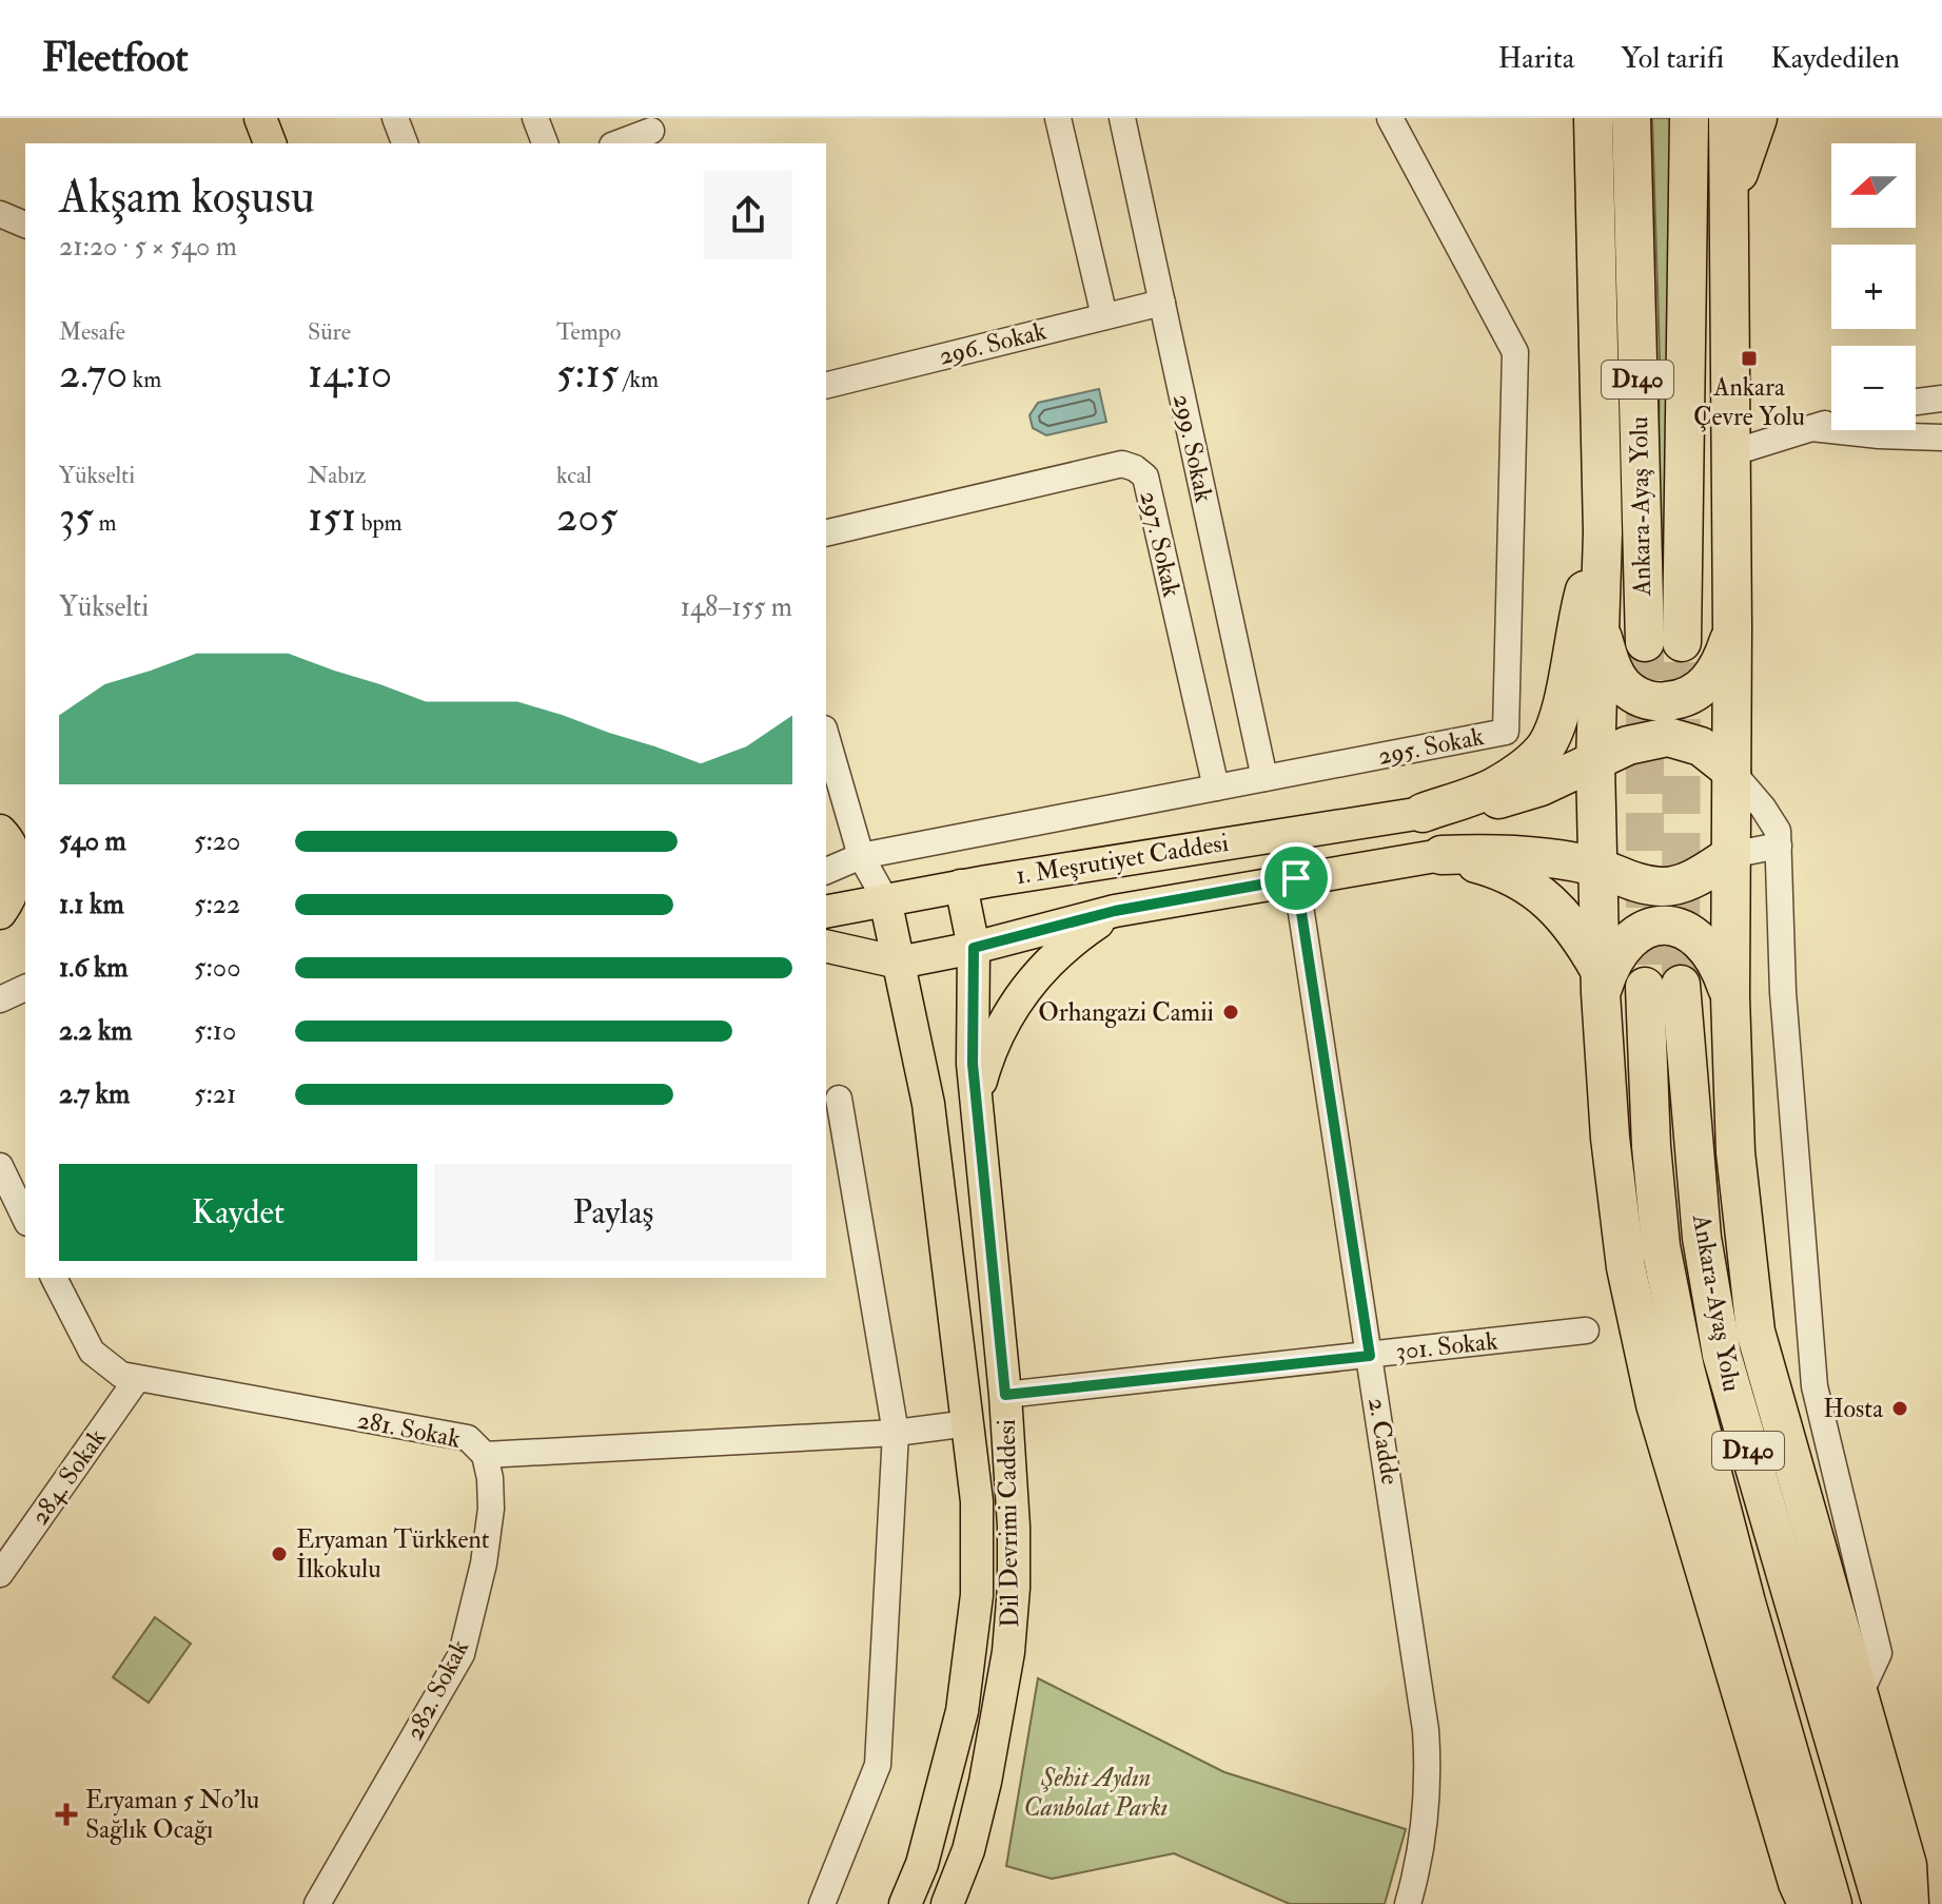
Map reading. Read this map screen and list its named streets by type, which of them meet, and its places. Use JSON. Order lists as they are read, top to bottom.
{
  "streets": {
    "highway": ["D140", "Ankara-Ayaş Yolu"],
    "main road": ["1. Meşrutiyet Caddesi", "Dil Devrimi Caddesi"],
    "street": [
      "296. Sokak",
      "299. Sokak",
      "297. Sokak",
      "295. Sokak",
      "301. Sokak",
      "281. Sokak",
      "2. Cadde",
      "284. Sokak",
      "282. Sokak"
    ]
  },
  "crossings": [
    ["296. Sokak", "299. Sokak"],
    ["299. Sokak", "295. Sokak"],
    ["297. Sokak", "295. Sokak"],
    ["1. Meşrutiyet Caddesi", "2. Cadde"],
    ["1. Meşrutiyet Caddesi", "Dil Devrimi Caddesi"],
    ["301. Sokak", "2. Cadde"],
    ["301. Sokak", "Dil Devrimi Caddesi"],
    ["281. Sokak", "284. Sokak"],
    ["281. Sokak", "Dil Devrimi Caddesi"],
    ["281. Sokak", "282. Sokak"]
  ],
  "parks": ["Şehit Aydın Canbolat Parkı"],
  "places": {
    "transit": ["Ankara Çevre Yolu"],
    "other": ["Orhangazi Camii", "Hosta", "Eryaman Türkkent İlkokulu"],
    "health": ["Eryaman 5 No'lu Sağlık Ocağı"]
  },
  "north": "left",
  "page": {
    "header": "Fleetfoot",
    "nav": ["Harita", "Yol tarifi", "Kaydedilen"],
    "map_buttons": ["+", "−"],
    "heading": ["Akşam koşusu", "21:20 · 5 × 540 m"],
    "stats": [
      ["Mesafe", "2.70 km"],
      ["Süre", "14:10"],
      ["Tempo", "5:15 /km"],
      ["Yükselti", "35 m"],
      ["Nabız", "151 bpm"],
      ["kcal", "205"]
    ],
    "chart": ["Yükselti", "148–155 m"],
    "list": [
      {
        "name": "540 m",
        "note": "5:20"
      },
      {
        "name": "1.1 km",
        "note": "5:22"
      },
      {
        "name": "1.6 km",
        "note": "5:00"
      },
      {
        "name": "2.2 km",
        "note": "5:10"
      },
      {
        "name": "2.7 km",
        "note": "5:21"
      }
    ],
    "buttons": ["Kaydet", "Paylaş"]
  }
}
